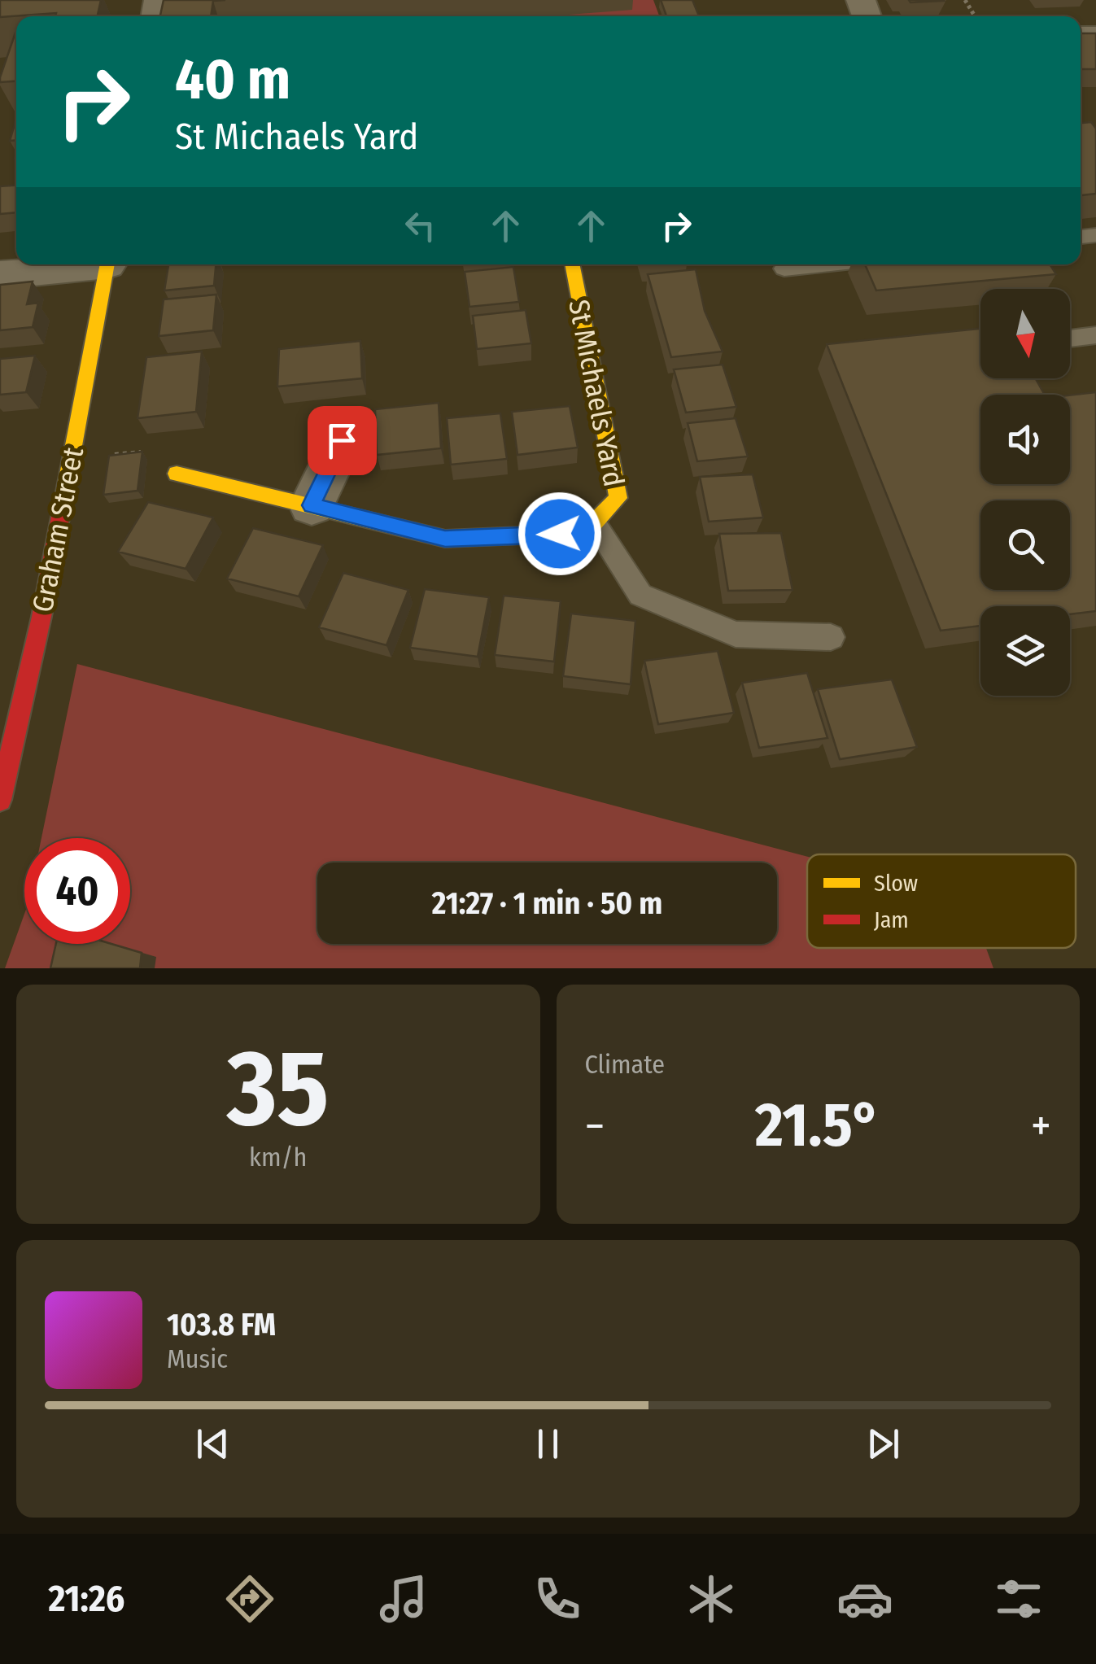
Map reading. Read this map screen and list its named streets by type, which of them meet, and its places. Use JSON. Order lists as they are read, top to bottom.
{
  "streets": {
    "street": ["St Michaels Yard", "Graham Street"]
  },
  "legend": ["Slow", "Jam"],
  "north": "bottom",
  "page": {
    "turn": ["40 m", "St Michaels Yard"],
    "limit": "40",
    "trip": "21:27 · 1 min · 50 m",
    "tile": [
      ["35", "km/h"],
      "Climate"
    ],
    "heat": ["−", "21.5°", "+"],
    "song": ["103.8 FM", "Music"],
    "tabs": "21:26"
  }
}
